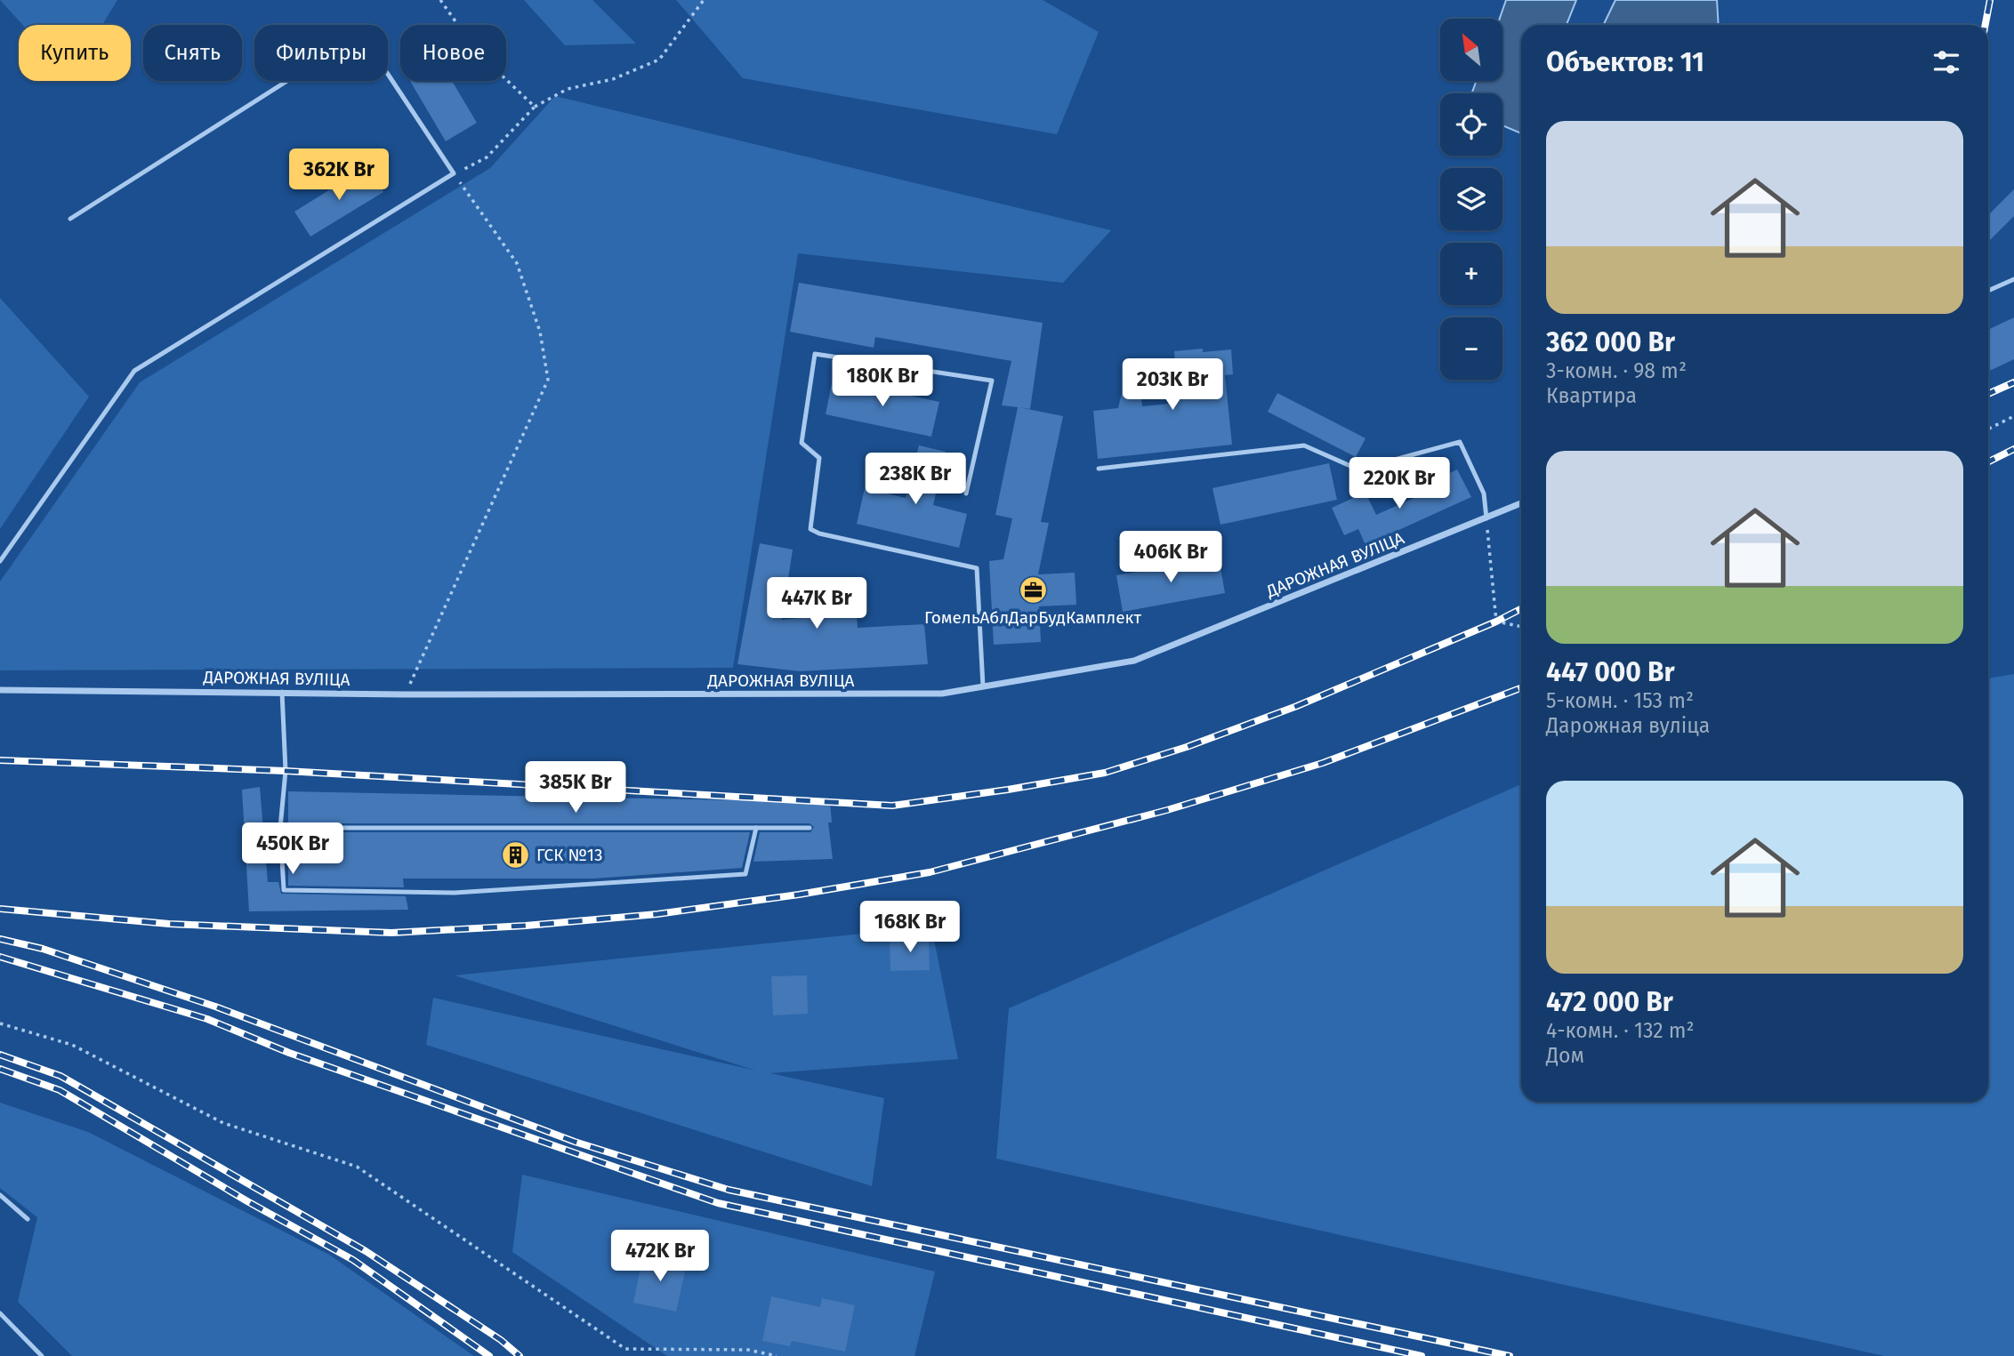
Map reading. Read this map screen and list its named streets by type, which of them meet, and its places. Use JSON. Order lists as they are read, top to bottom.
{
  "streets": {
    "street": ["ДАРОЖНАЯ ВУЛІЦА"]
  },
  "places": {
    "office": ["ГомельАблДарБудКамплект"],
    "building": ["ГСК №13"]
  },
  "north": "top left",
  "page": {
    "map_buttons": ["+", "−"],
    "chip": [
      "Купить",
      "Снять",
      "Фильтры",
      "Новое"
    ],
    "heading": "Объектов: 11",
    "list": [
      {
        "name": "362 000 Br",
        "note": "3-комн. · 98 m² · Квартира"
      },
      {
        "name": "447 000 Br",
        "note": "5-комн. · 153 m² · Дарожная вуліца"
      },
      {
        "name": "472 000 Br",
        "note": "4-комн. · 132 m² · Дом"
      }
    ],
    "price": [
      "362K Br",
      "180K Br",
      "203K Br",
      "238K Br",
      "220K Br",
      "406K Br",
      "447K Br",
      "385K Br",
      "450K Br",
      "168K Br",
      "472K Br"
    ]
  }
}
